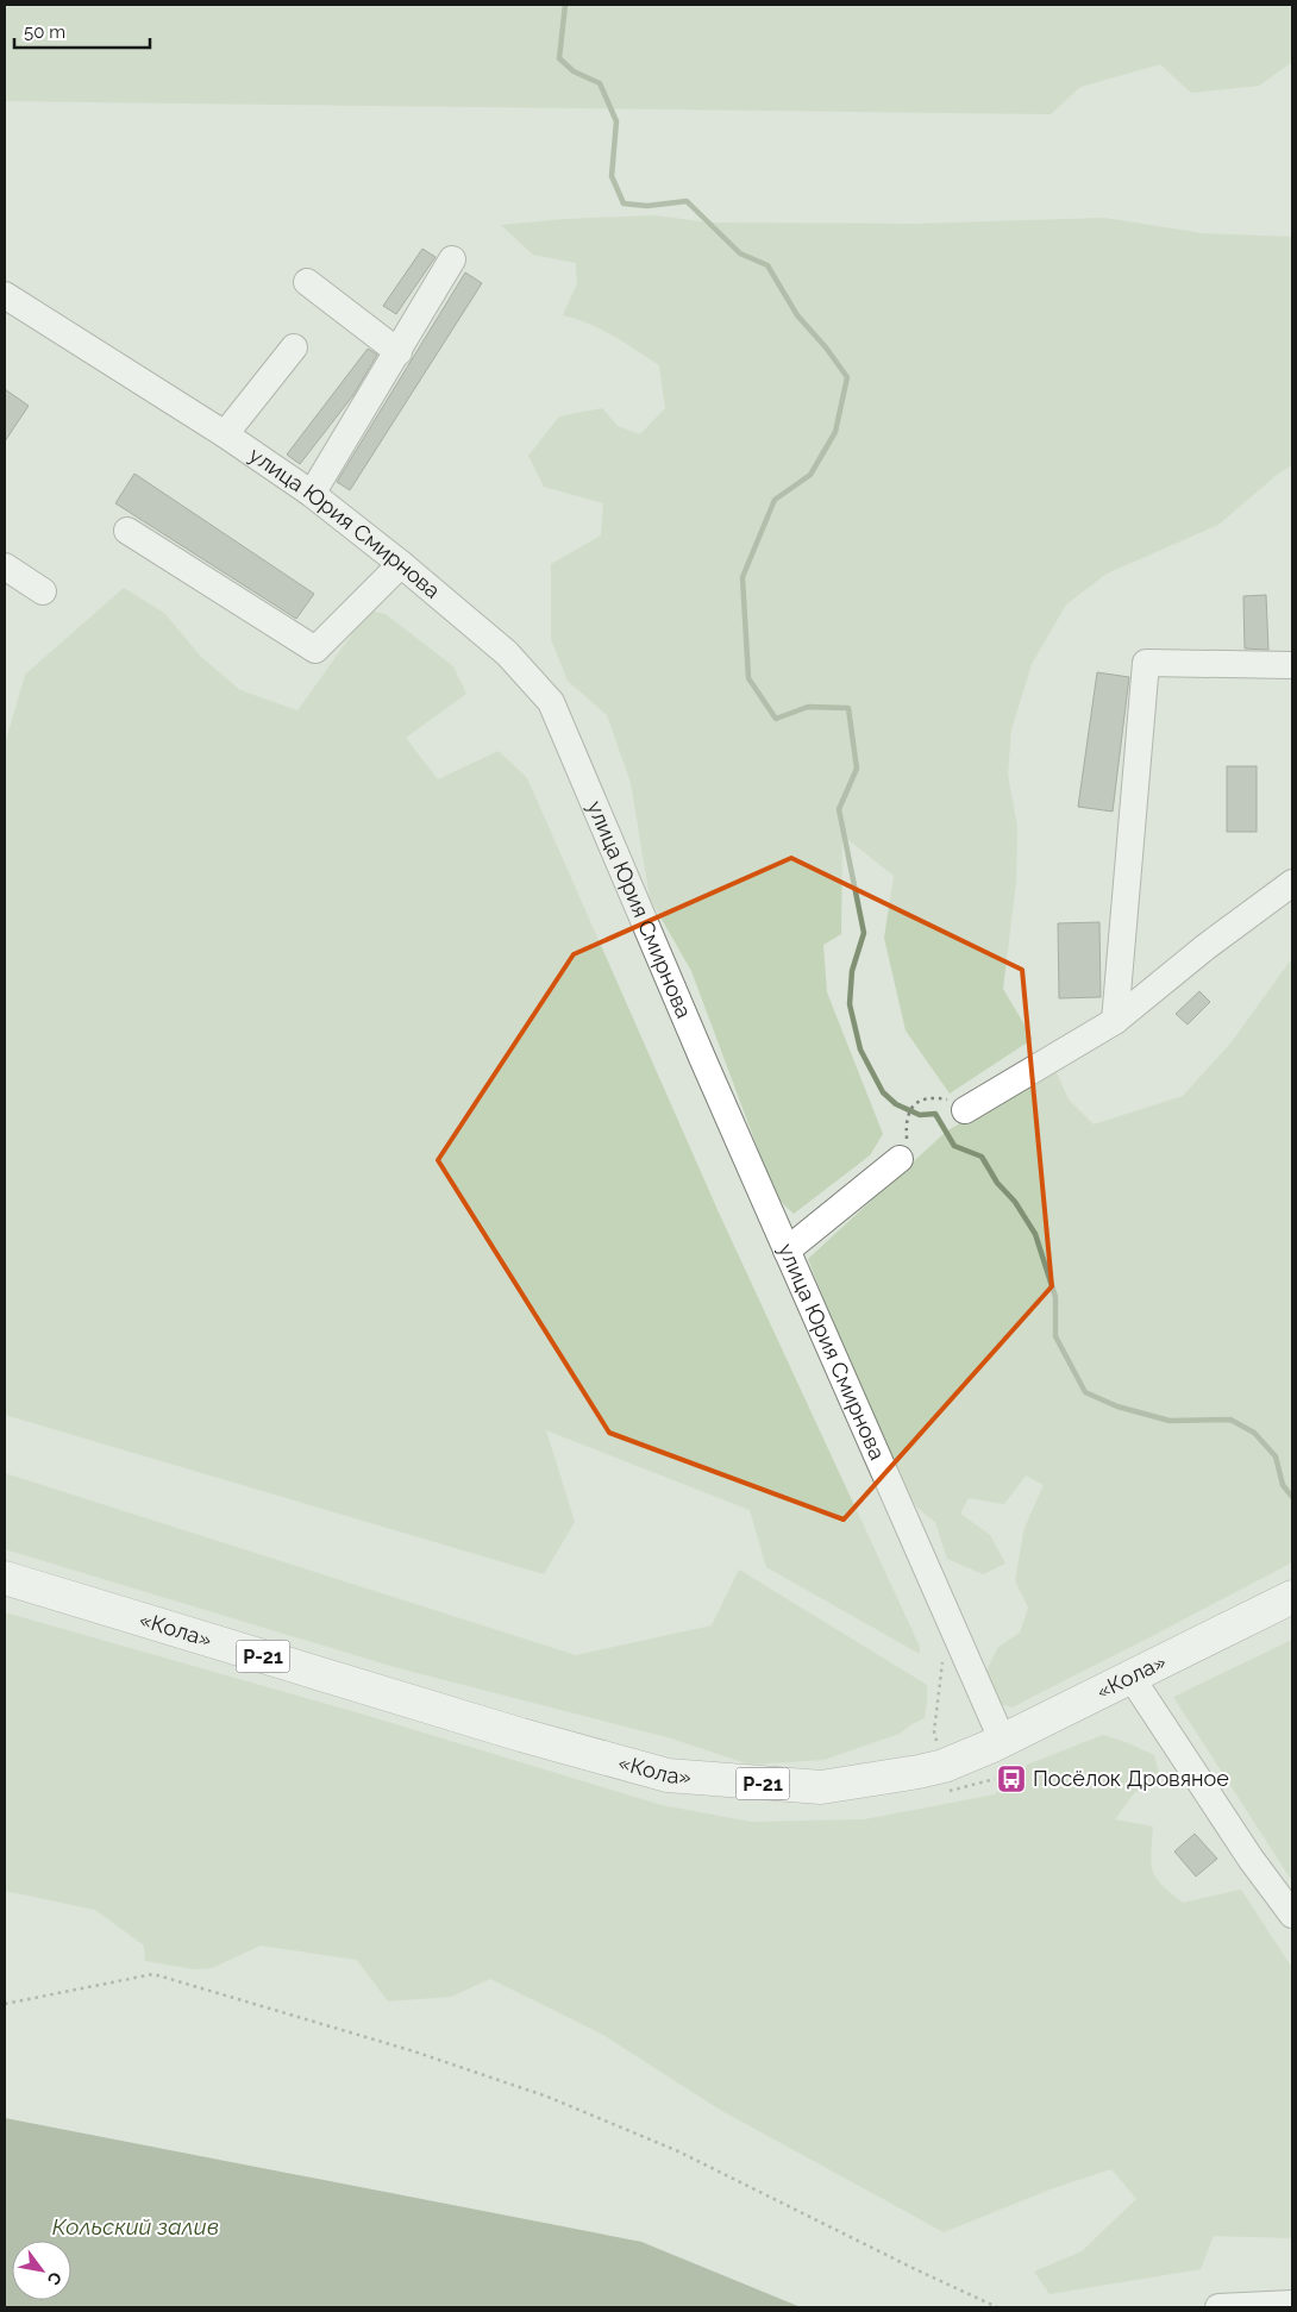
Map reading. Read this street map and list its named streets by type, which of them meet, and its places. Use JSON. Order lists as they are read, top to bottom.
{
  "streets": {
    "highway": ["«Кола»", "Р-21"],
    "street": ["улица Юрия Смирнова"]
  },
  "crossings": [
    ["улица Юрия Смирнова", "«Кола»"]
  ],
  "water": ["Кольский залив"],
  "places": {
    "bus stop": ["Посёлок Дровяное"]
  },
  "scale_bar": "50 m",
  "north": "bottom right"
}
